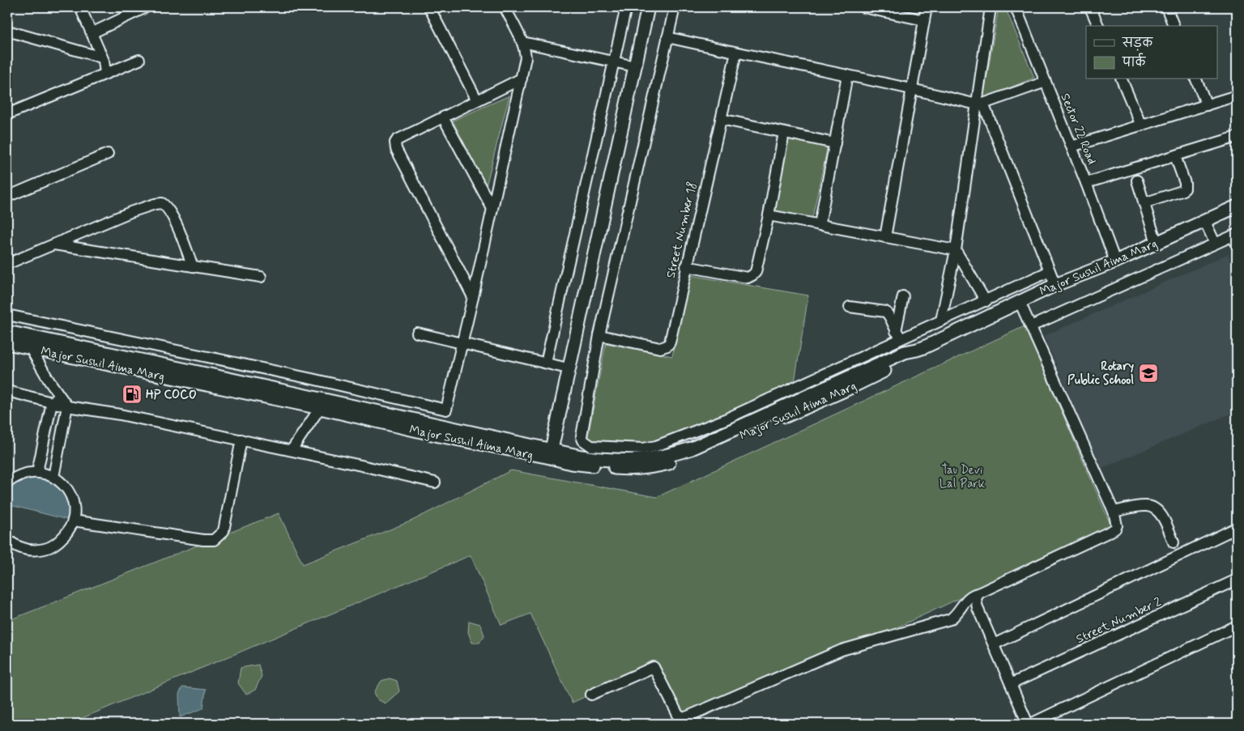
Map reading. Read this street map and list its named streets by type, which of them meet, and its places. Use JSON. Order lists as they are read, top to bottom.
{
  "streets": {
    "street": [
      "Sector 22 Road",
      "Street Number 18",
      "Major Sushil Aima Marg",
      "Street Number 2"
    ]
  },
  "crossings": [
    ["Sector 22 Road", "Major Sushil Aima Marg"]
  ],
  "parks": ["Tau Devi Lal Park"],
  "places": {
    "school or university": ["Rotary Public School"],
    "fuel station": ["HP COCO"]
  },
  "legend": ["सड़क", "पार्क"]
}
